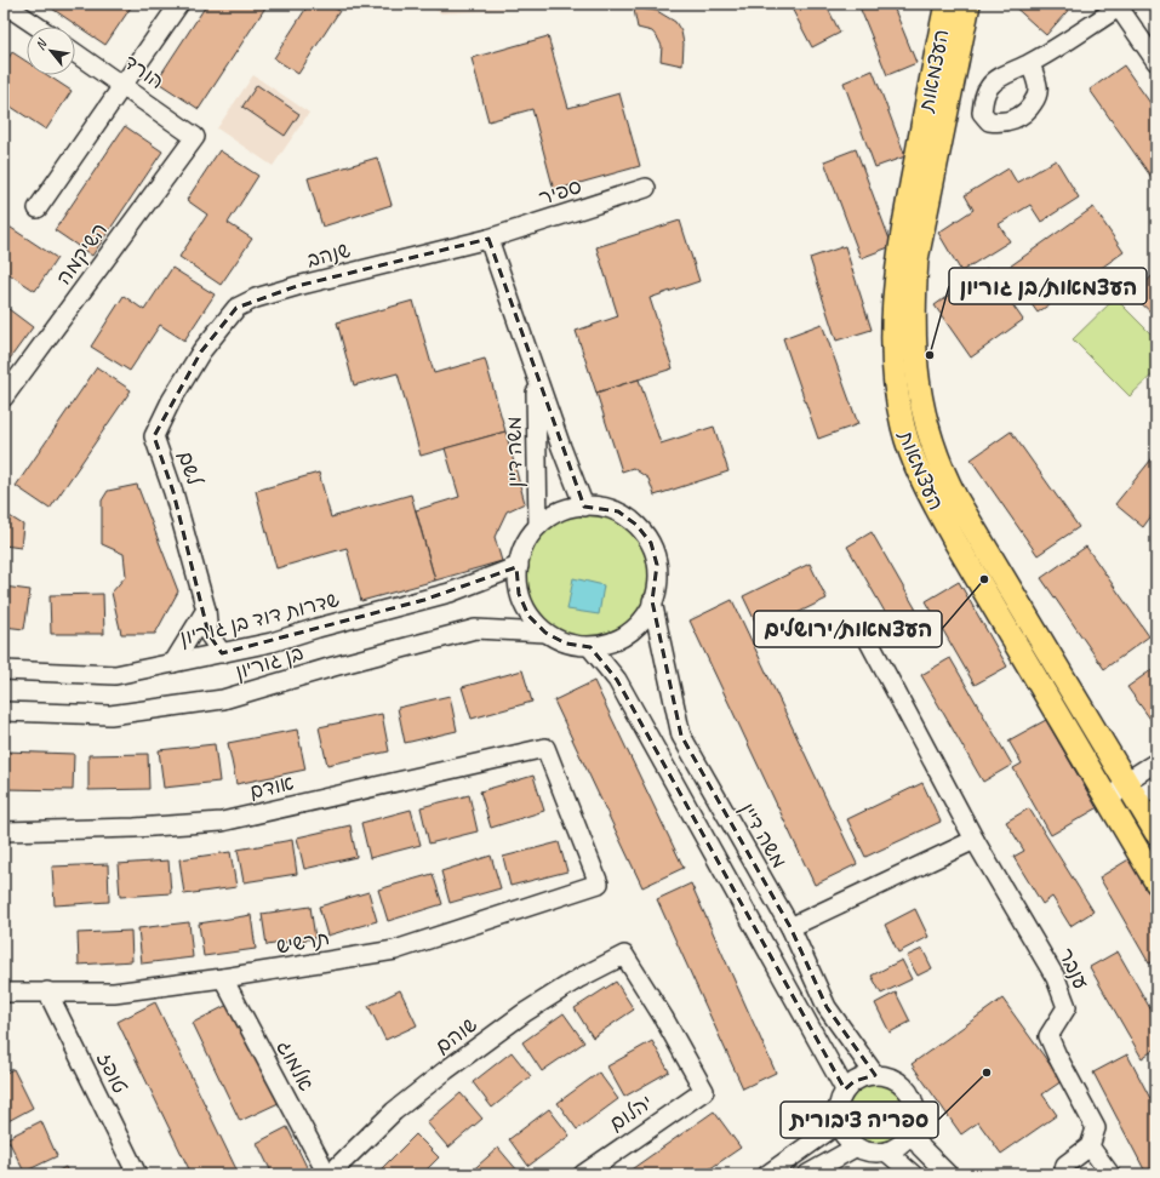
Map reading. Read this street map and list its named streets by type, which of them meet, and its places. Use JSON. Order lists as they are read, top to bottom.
{
  "streets": {
    "main road": ["העצמאות"],
    "street": [
      "הורד",
      "ספיר",
      "השיקמה",
      "שנהב",
      "משה דיין",
      "לשם",
      "שדרות דוד בן גוריון",
      "בן גוריון",
      "אודם",
      "תרשיש",
      "ענבר",
      "שוהם",
      "אלמוג",
      "טופז",
      "יהלום"
    ]
  },
  "crossings": [
    ["הורד", "השיקמה"],
    ["ספיר", "שנהב"],
    ["ספיר", "משה דיין"],
    ["שנהב", "משה דיין"],
    ["שנהב", "לשם"],
    ["משה דיין", "שדרות דוד בן גוריון"],
    ["משה דיין", "בן גוריון"],
    ["לשם", "שדרות דוד בן גוריון"],
    ["שדרות דוד בן גוריון", "בן גוריון"],
    ["אודם", "תרשיש"],
    ["תרשיש", "אלמוג"],
    ["תרשיש", "טופז"],
    ["שוהם", "אלמוג"],
    ["שוהם", "יהלום"]
  ],
  "places": ["העצמאות/בן גוריון", "העצמאות/ירושלים", "ספריה ציבורית"],
  "north": "top left"
}
